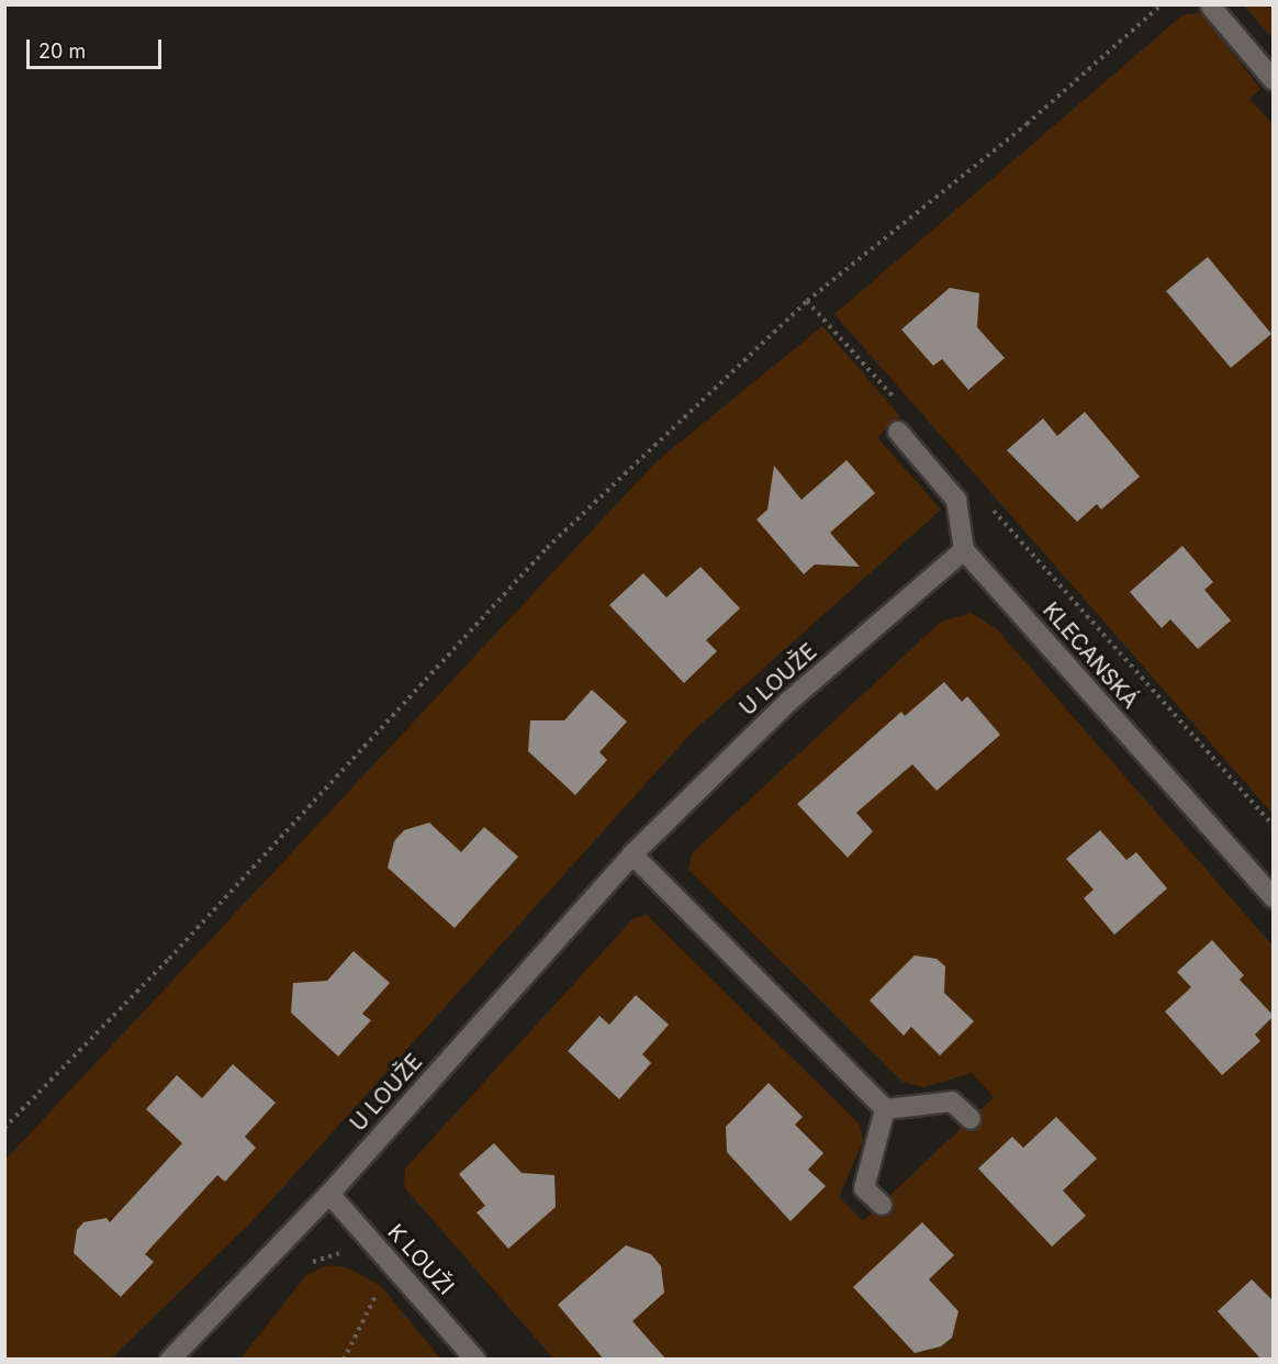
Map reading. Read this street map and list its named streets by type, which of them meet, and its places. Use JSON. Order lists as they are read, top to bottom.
{
  "streets": {
    "street": ["KLECANSKÁ", "U LOUŽE", "K LOUŽI"]
  },
  "crossings": [
    ["KLECANSKÁ", "U LOUŽE"],
    ["U LOUŽE", "K LOUŽI"]
  ],
  "scale_bar": "20 m"
}
